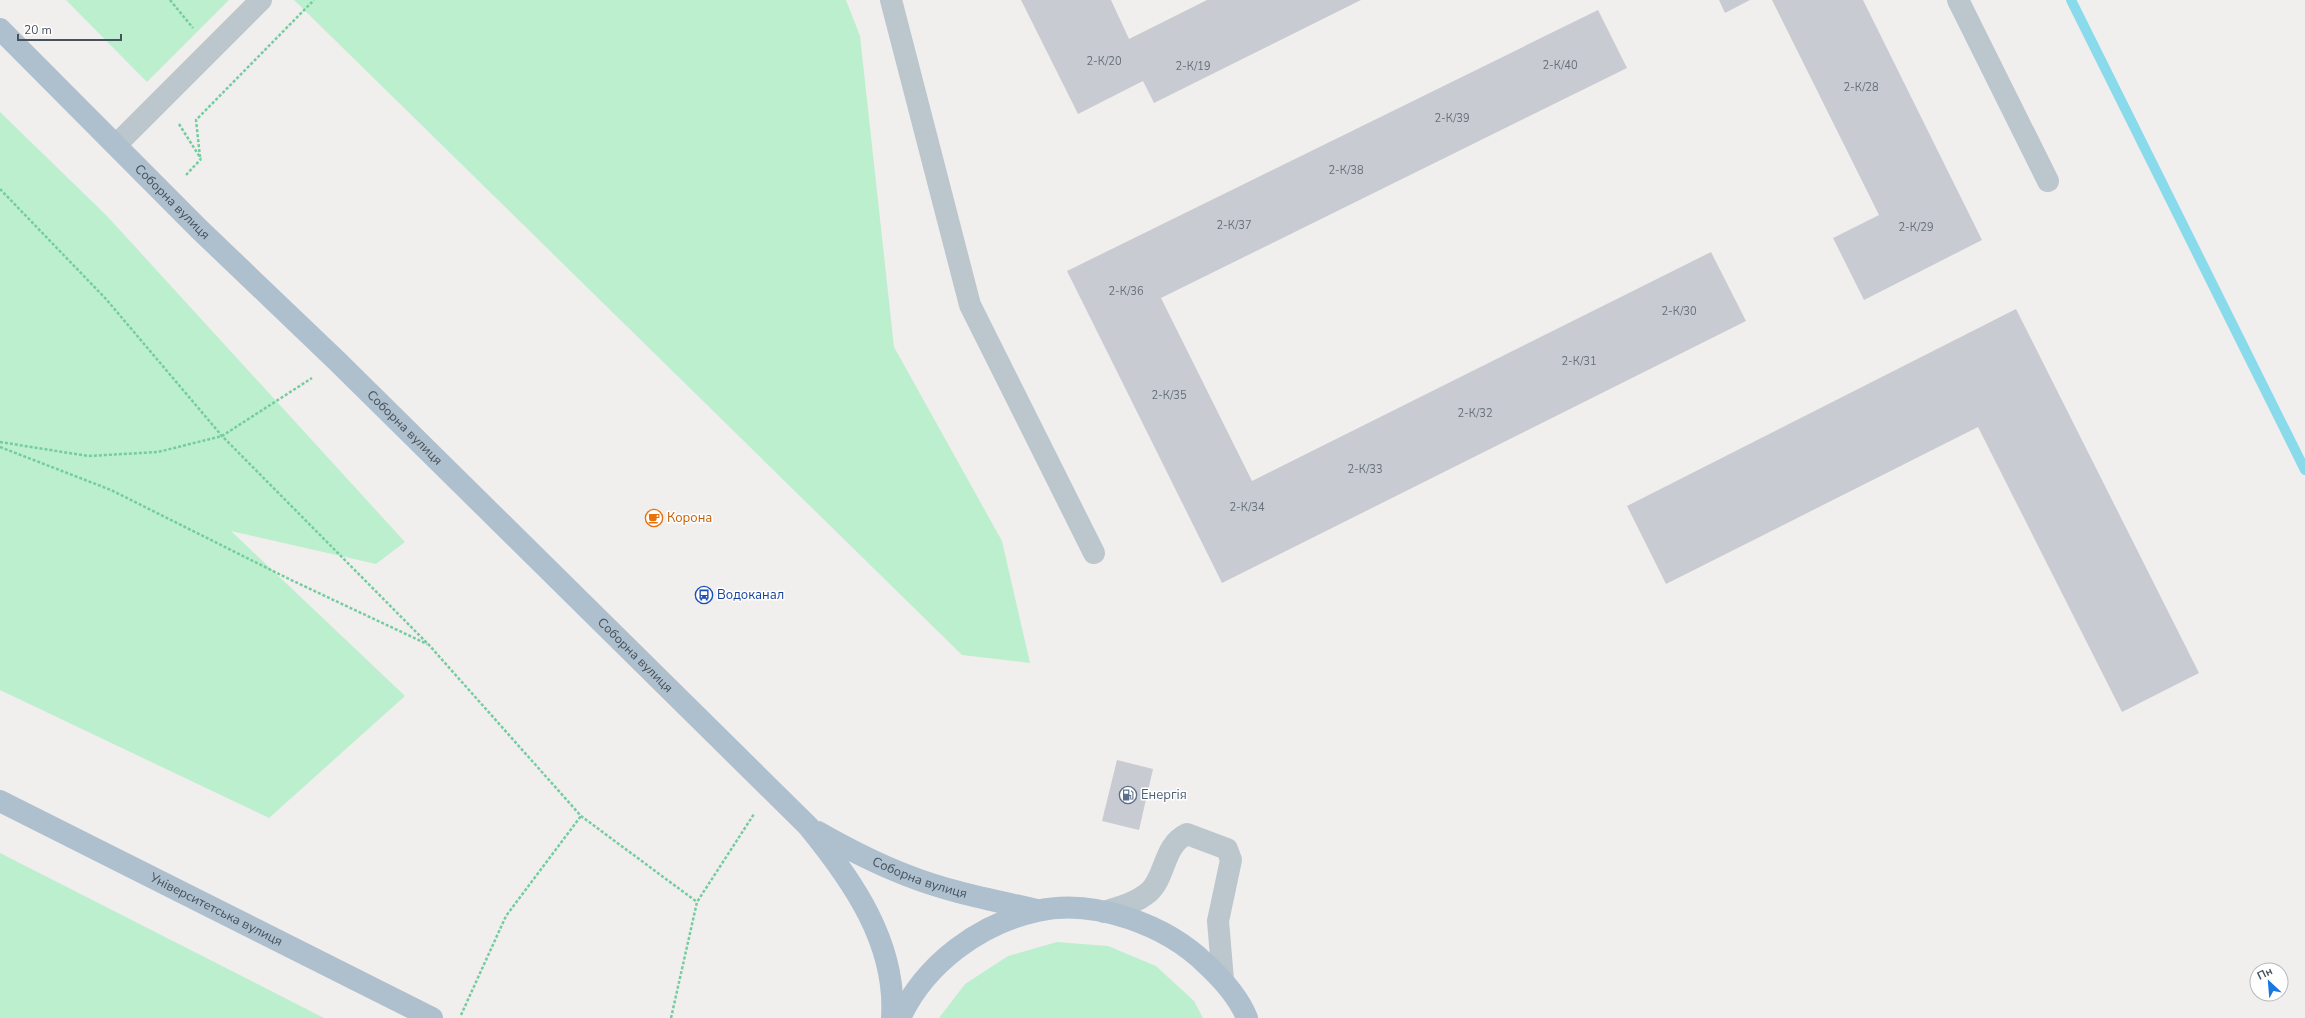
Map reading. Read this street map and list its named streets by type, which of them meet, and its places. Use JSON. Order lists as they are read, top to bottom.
{
  "streets": {
    "main road": ["Соборна вулиця", "Університетська вулиця"]
  },
  "places": {
    "cafe": ["Корона"],
    "bus stop": ["Водоканал"],
    "fuel station": ["Енергія"]
  },
  "house_numbers": [
    "2-К/20",
    "2-К/40",
    "2-К/19",
    "2-К/28",
    "2-К/39",
    "2-К/38",
    "2-К/37",
    "2-К/29",
    "2-К/36",
    "2-К/30",
    "2-К/31",
    "2-К/35",
    "2-К/32",
    "2-К/33",
    "2-К/34"
  ],
  "scale_bar": "20 m",
  "north": "top left"
}
